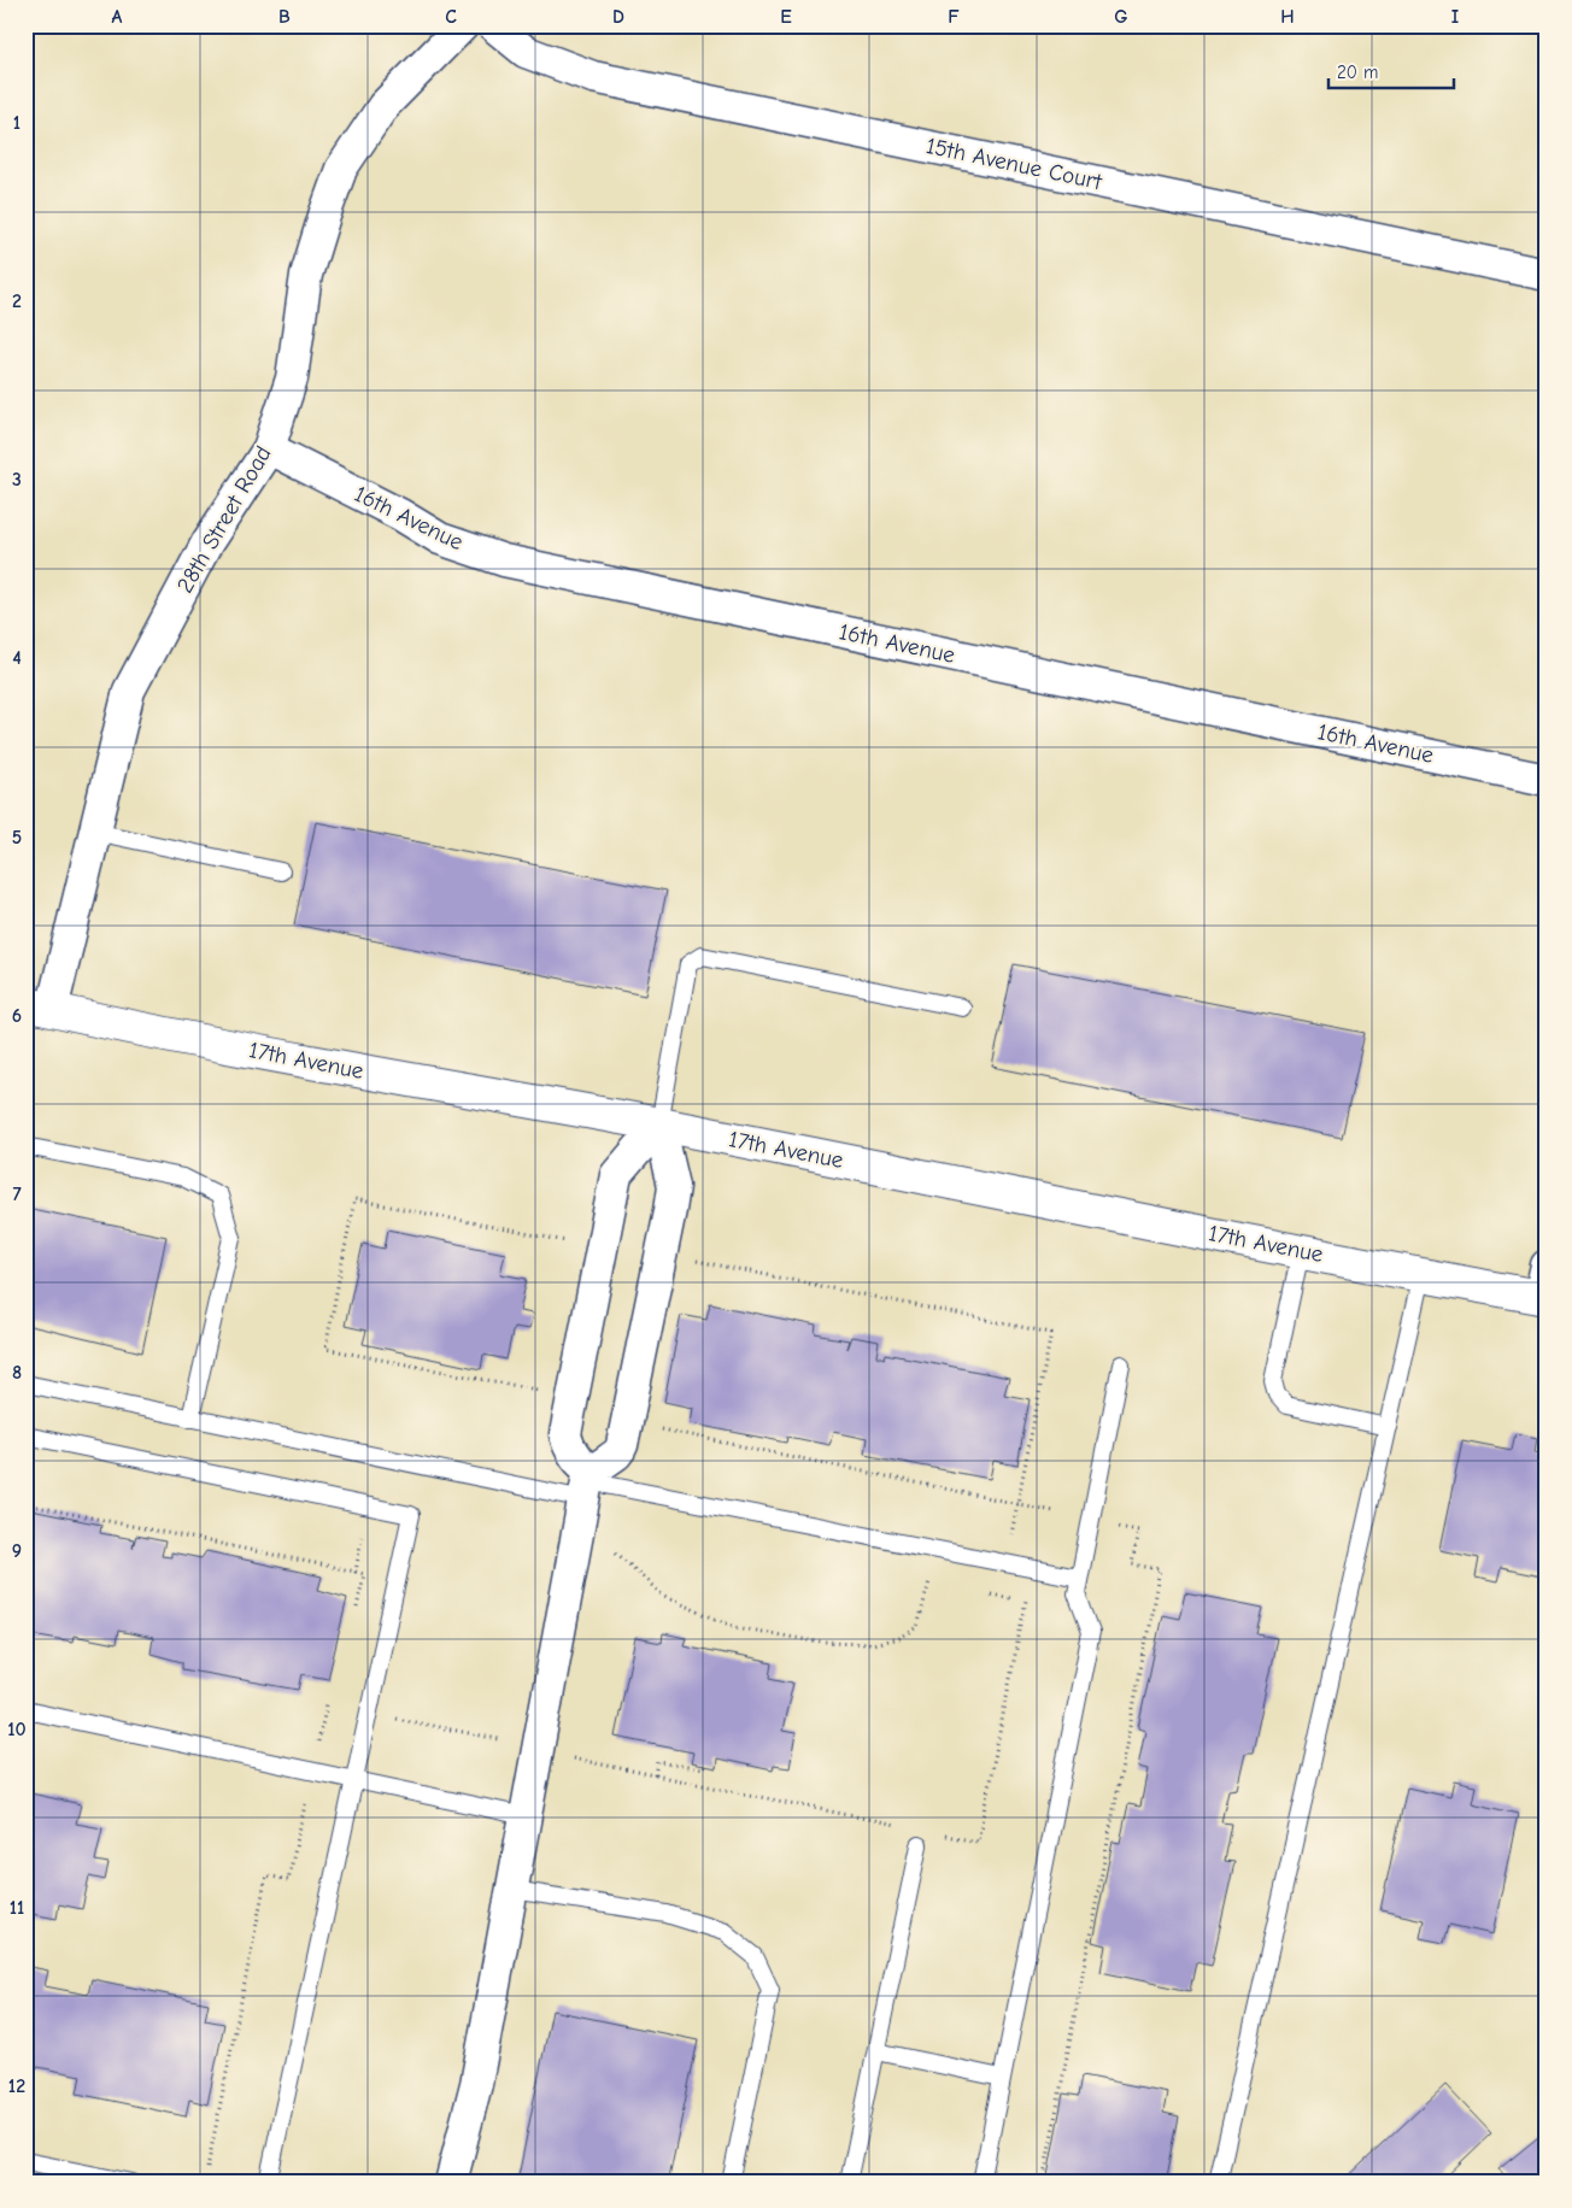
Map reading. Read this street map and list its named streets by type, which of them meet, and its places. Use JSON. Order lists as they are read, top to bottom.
{
  "streets": {
    "main road": ["17th Avenue"],
    "street": ["15th Avenue Court", "16th Avenue", "28th Street Road"]
  },
  "crossings": [
    ["16th Avenue", "28th Street Road"],
    ["28th Street Road", "17th Avenue"]
  ],
  "scale_bar": "20 m",
  "grid": {
    "columns": [
      "A",
      "B",
      "C",
      "D",
      "E",
      "F",
      "G",
      "H",
      "I"
    ],
    "rows": [
      "1",
      "2",
      "3",
      "4",
      "5",
      "6",
      "7",
      "8",
      "9",
      "10",
      "11",
      "12"
    ]
  }
}
